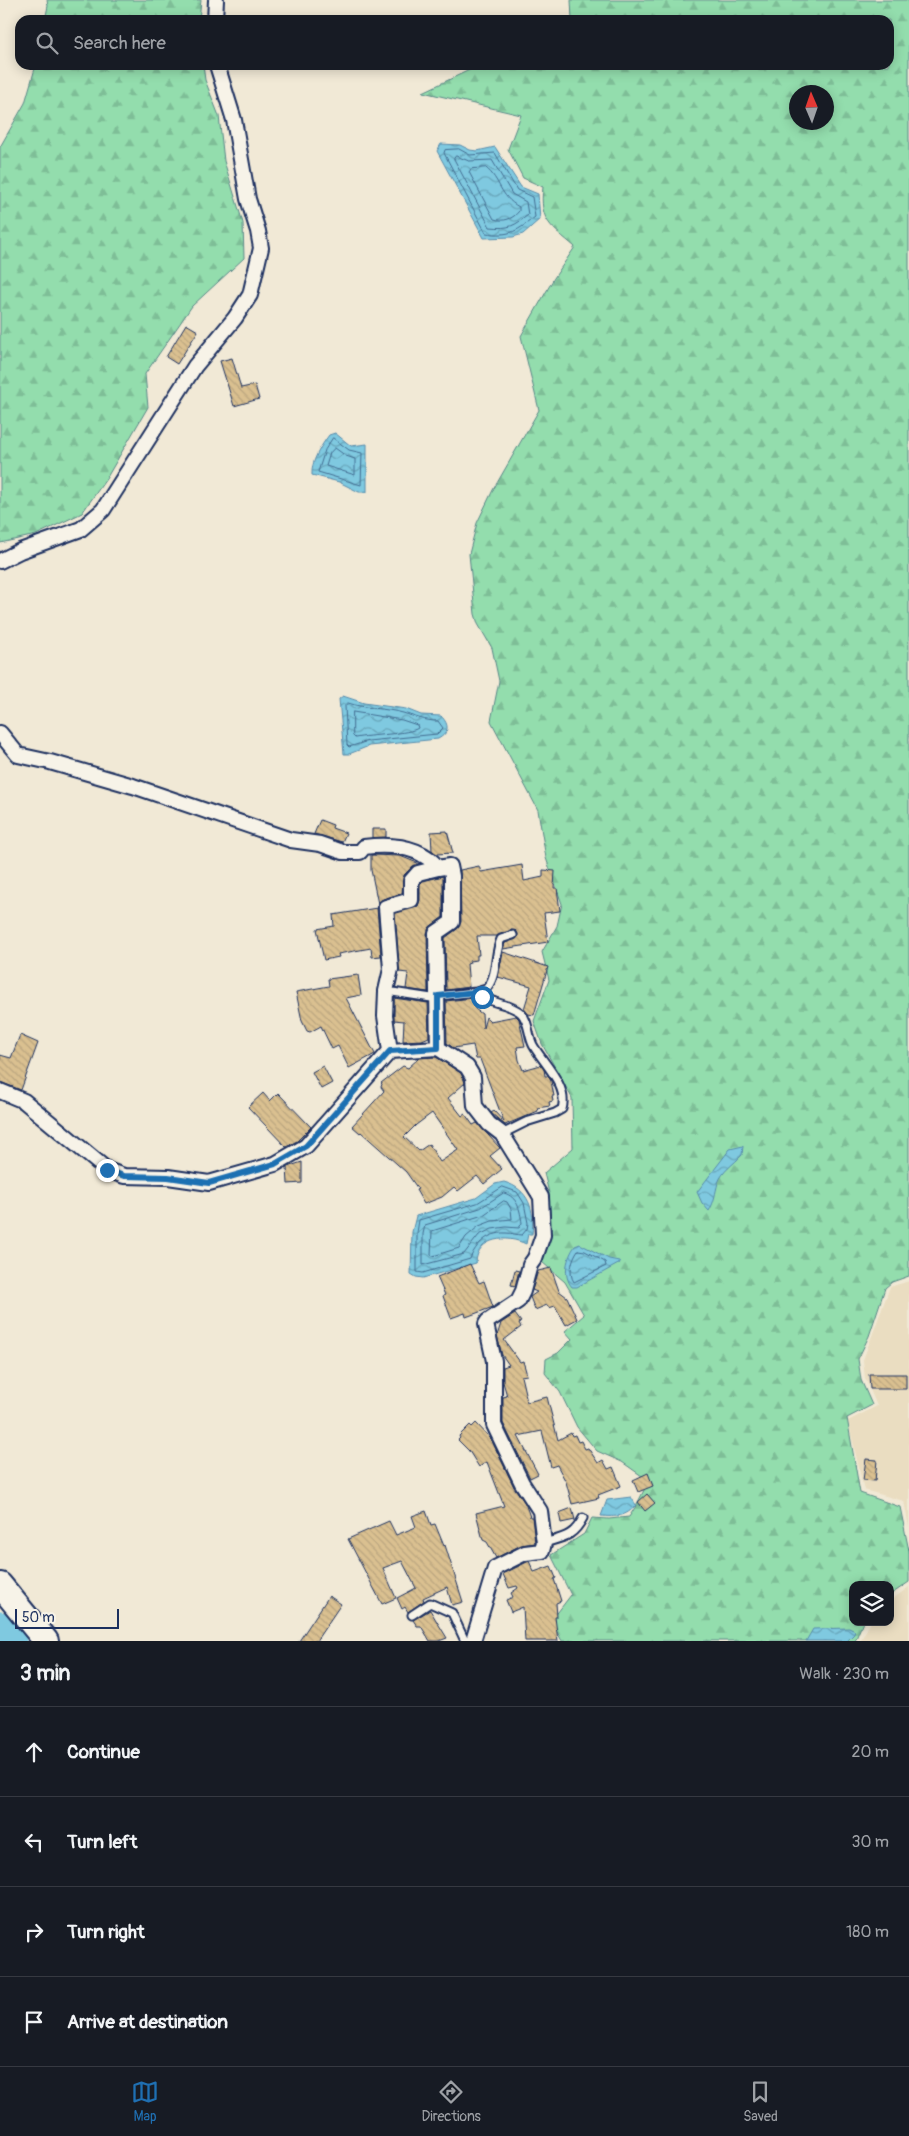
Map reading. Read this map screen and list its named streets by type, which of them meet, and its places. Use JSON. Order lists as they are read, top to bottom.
{
  "scale_bar": "50 m",
  "north": "top",
  "page": {
    "search": "Search here",
    "scale": "50 m",
    "heading": ["3 min", "Walk · 230 m"],
    "list": [
      ["Continue", "20 m"],
      ["Turn left", "30 m"],
      ["Turn right", "180 m"],
      "Arrive at destination"
    ],
    "nav": ["Map", "Directions", "Saved"]
  }
}
